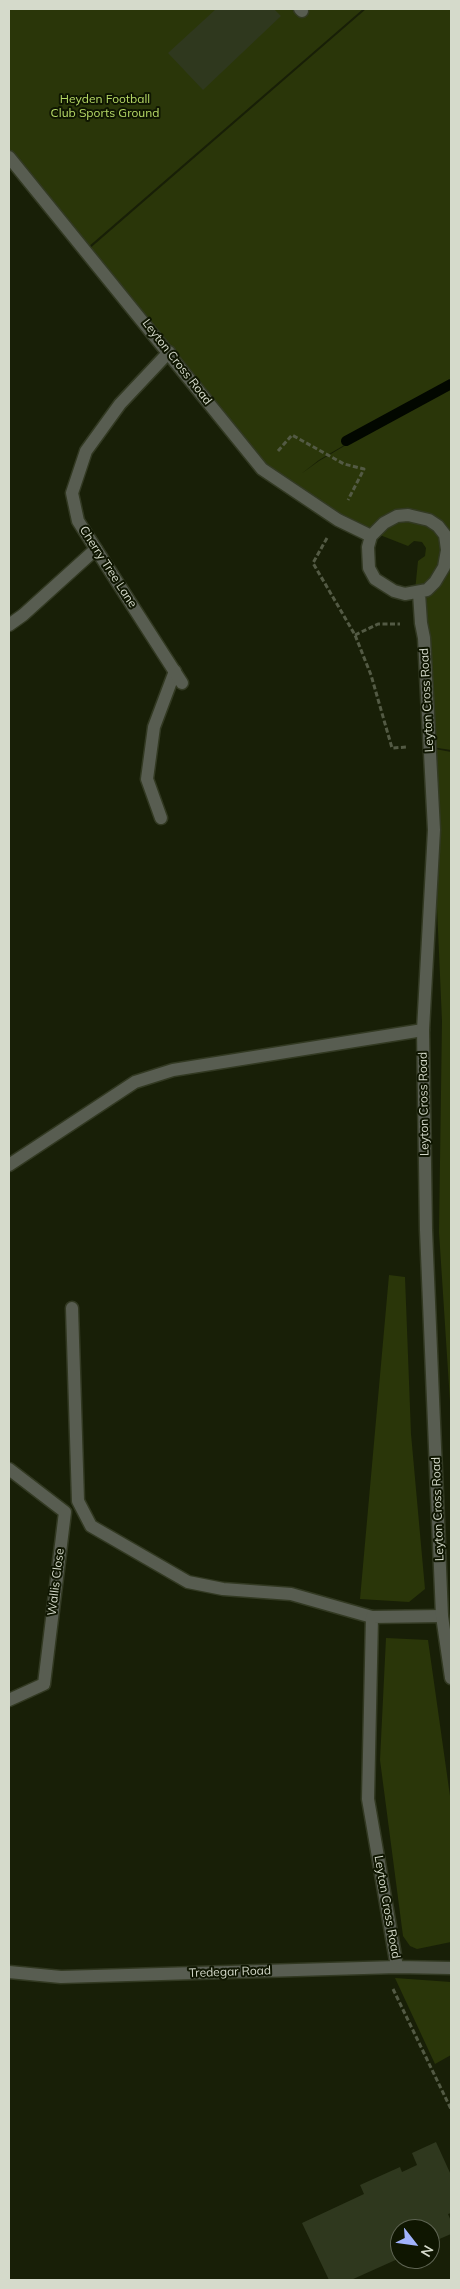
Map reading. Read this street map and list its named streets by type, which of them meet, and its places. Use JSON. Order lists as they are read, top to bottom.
{
  "streets": {
    "street": [
      "Leyton Cross Road",
      "Cherry Tree Lane",
      "Wallis Close",
      "Tredegar Road"
    ]
  },
  "crossings": [
    ["Leyton Cross Road", "Cherry Tree Lane"],
    ["Leyton Cross Road", "Tredegar Road"]
  ],
  "parks": ["Heyden Football Club Sports Ground"],
  "north": "bottom right"
}
